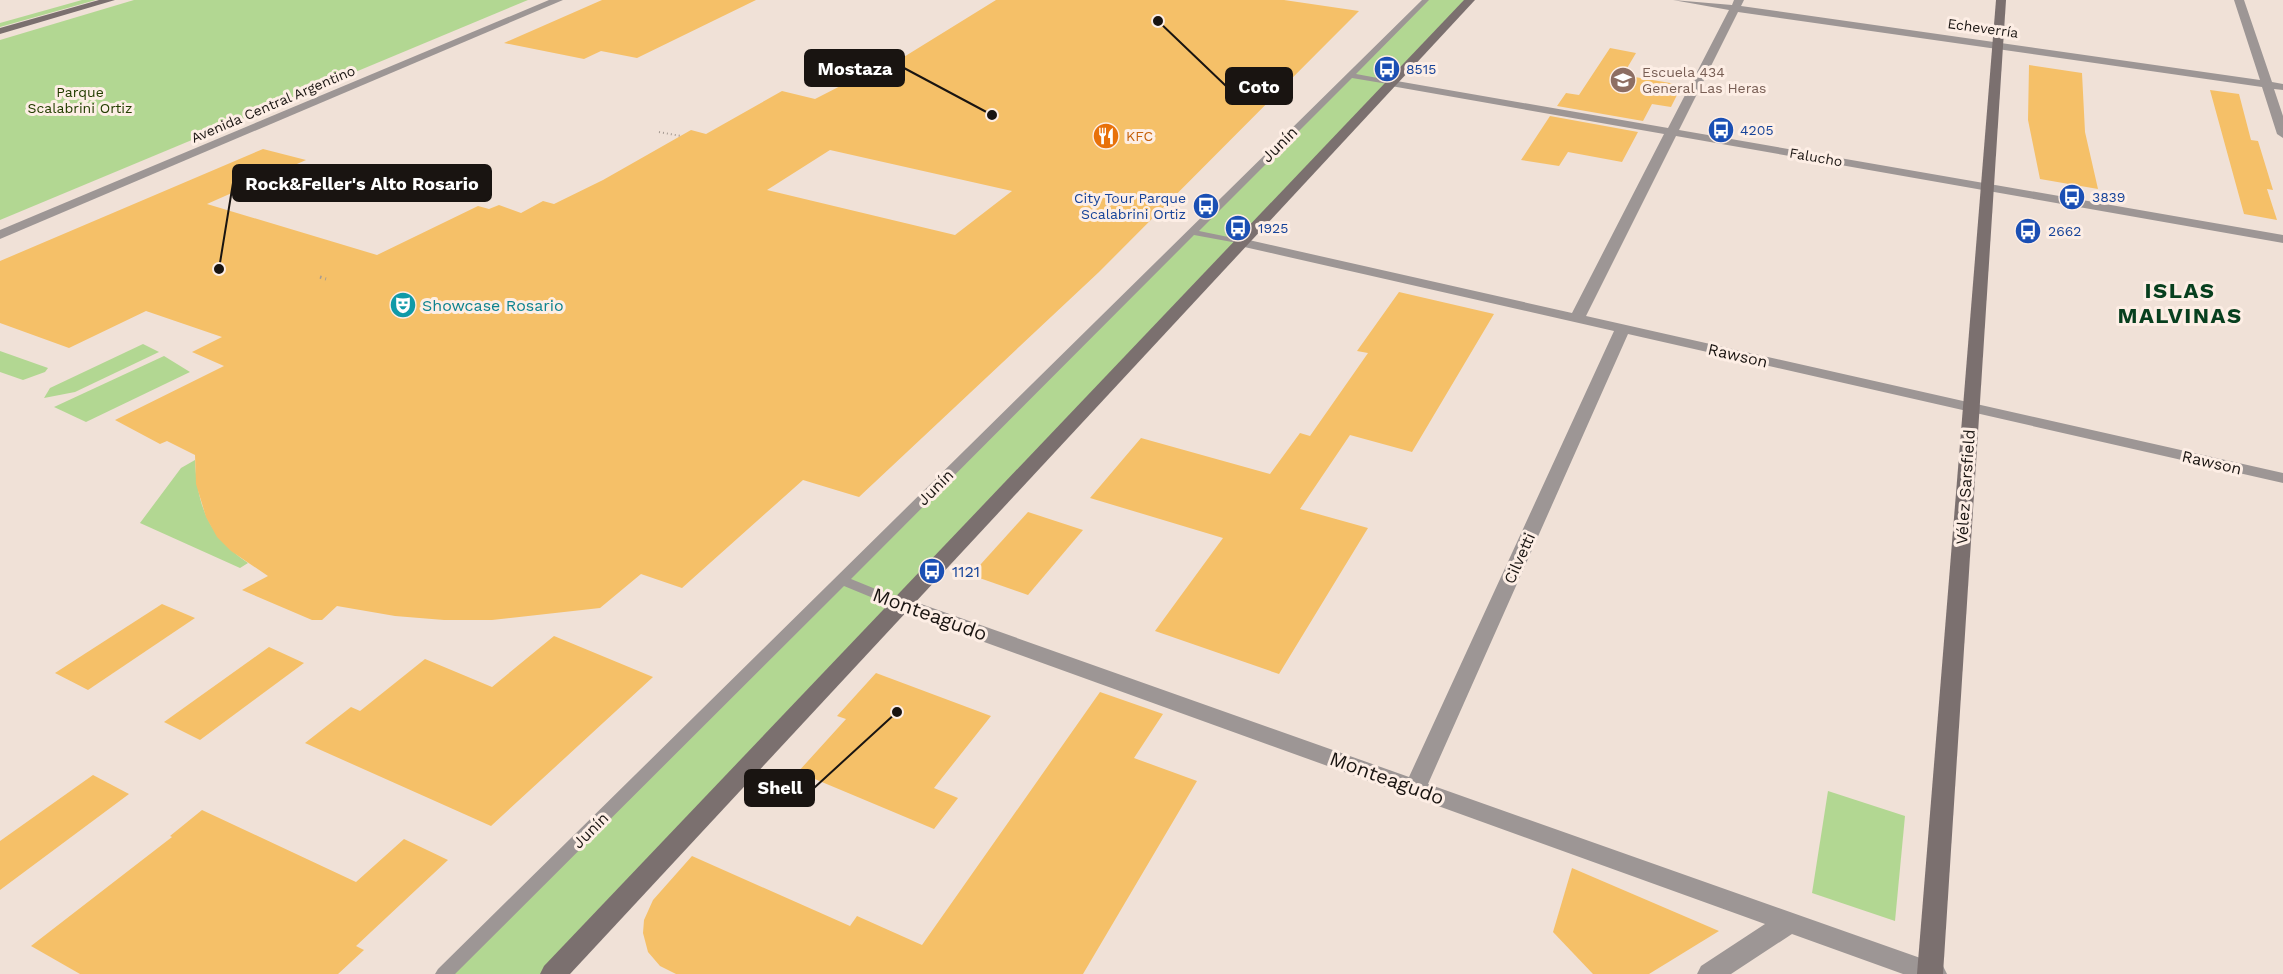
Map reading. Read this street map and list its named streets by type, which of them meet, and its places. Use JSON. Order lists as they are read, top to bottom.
{
  "streets": {
    "main road": ["Vélez Sarsfield"],
    "street": [
      "Echeverría",
      "Avenida Central Argentino",
      "Falucho",
      "Rawson",
      "Cilvetti",
      "Monteagudo"
    ],
    "lane": ["Junín"]
  },
  "crossings": [
    ["Echeverría", "Vélez Sarsfield"],
    ["Junín", "Falucho"],
    ["Junín", "Rawson"],
    ["Junín", "Monteagudo"],
    ["Falucho", "Vélez Sarsfield"],
    ["Rawson", "Vélez Sarsfield"],
    ["Rawson", "Cilvetti"],
    ["Vélez Sarsfield", "Monteagudo"],
    ["Cilvetti", "Monteagudo"]
  ],
  "districts": ["ISLAS MALVINAS"],
  "parks": ["Parque Scalabrini Ortiz"],
  "places": {
    "other": [
      "Coto",
      "Mostaza",
      "Rock&Feller's Alto Rosario",
      "Shell"
    ],
    "bus stop": [
      "8515",
      "4205",
      "3839",
      "City Tour Parque Scalabrini Ortiz",
      "1925",
      "2662",
      "1121"
    ],
    "school or university": ["Escuela 434 General Las Heras"],
    "restaurant": ["KFC"],
    "theatre": ["Showcase Rosario"]
  }
}
